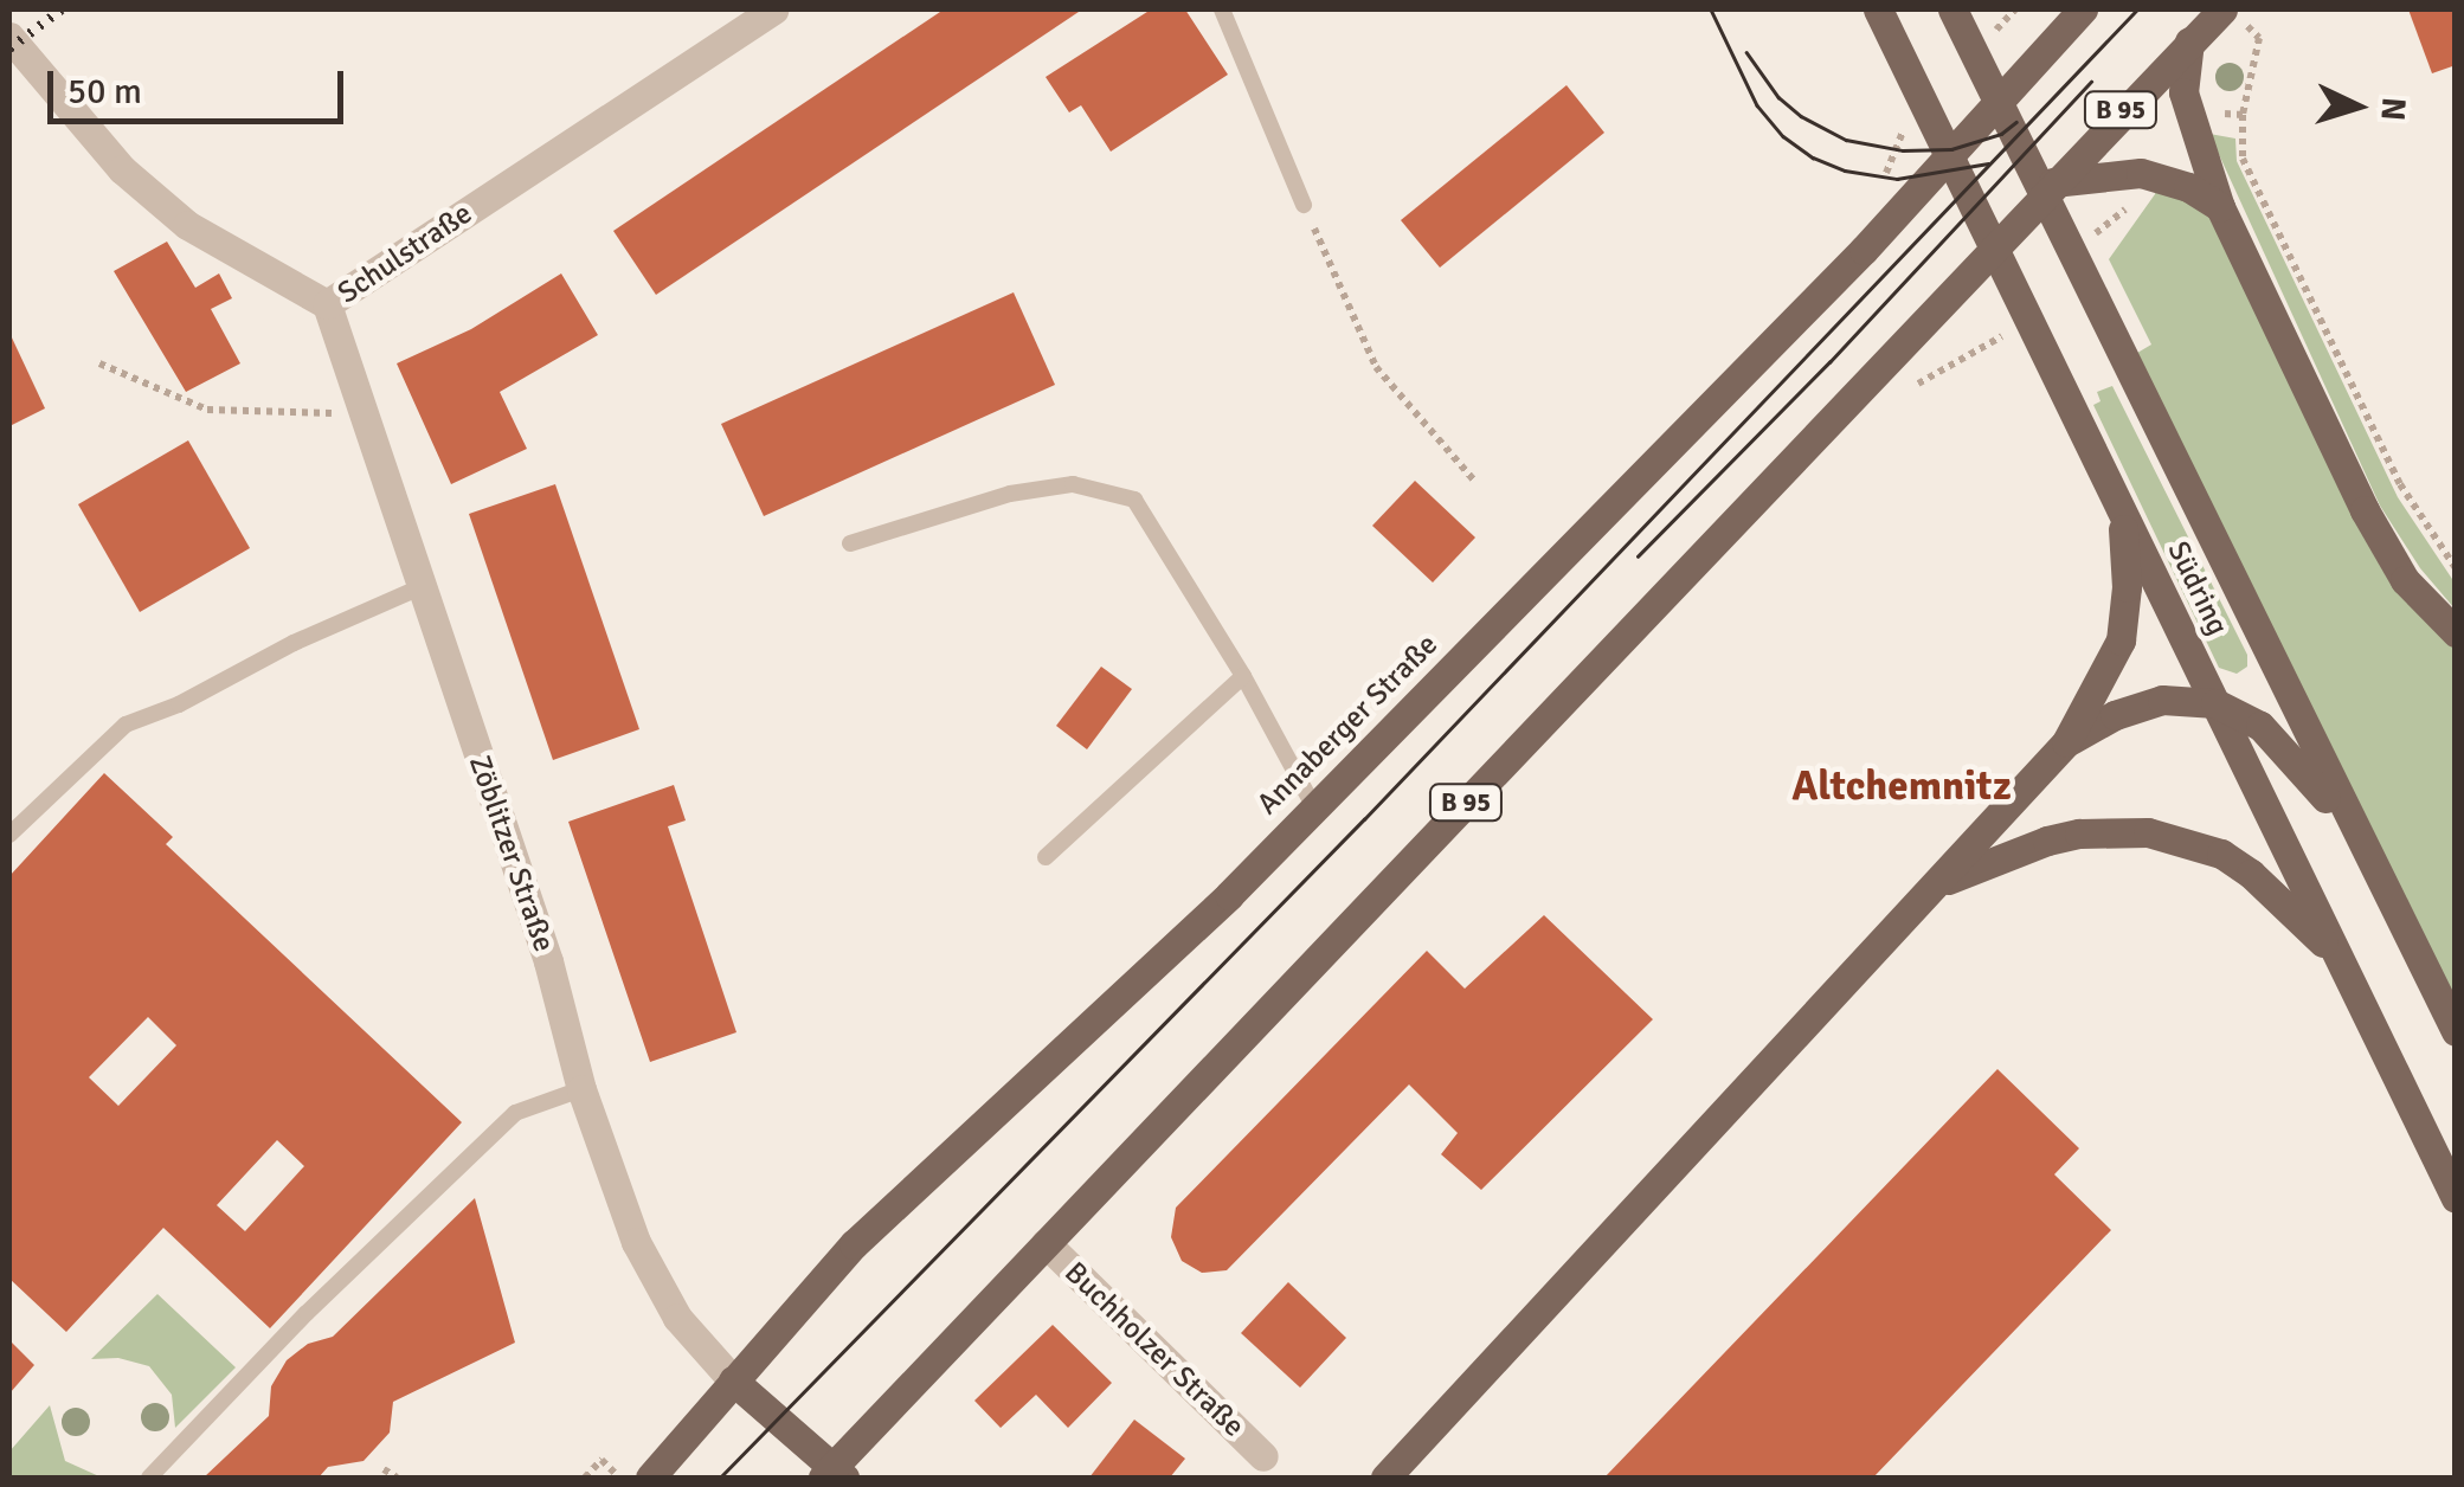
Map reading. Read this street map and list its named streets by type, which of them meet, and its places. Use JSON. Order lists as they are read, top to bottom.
{
  "streets": {
    "main road": ["B 95", "Südring", "Annaberger Straße"],
    "street": ["Schulstraße", "Zöblitzer Straße", "Buchholzer Straße"]
  },
  "crossings": [
    ["B 95", "Buchholzer Straße"],
    ["Schulstraße", "Zöblitzer Straße"],
    ["Annaberger Straße", "Zöblitzer Straße"]
  ],
  "districts": ["Altchemnitz"],
  "scale_bar": "50 m",
  "north": "right"
}
